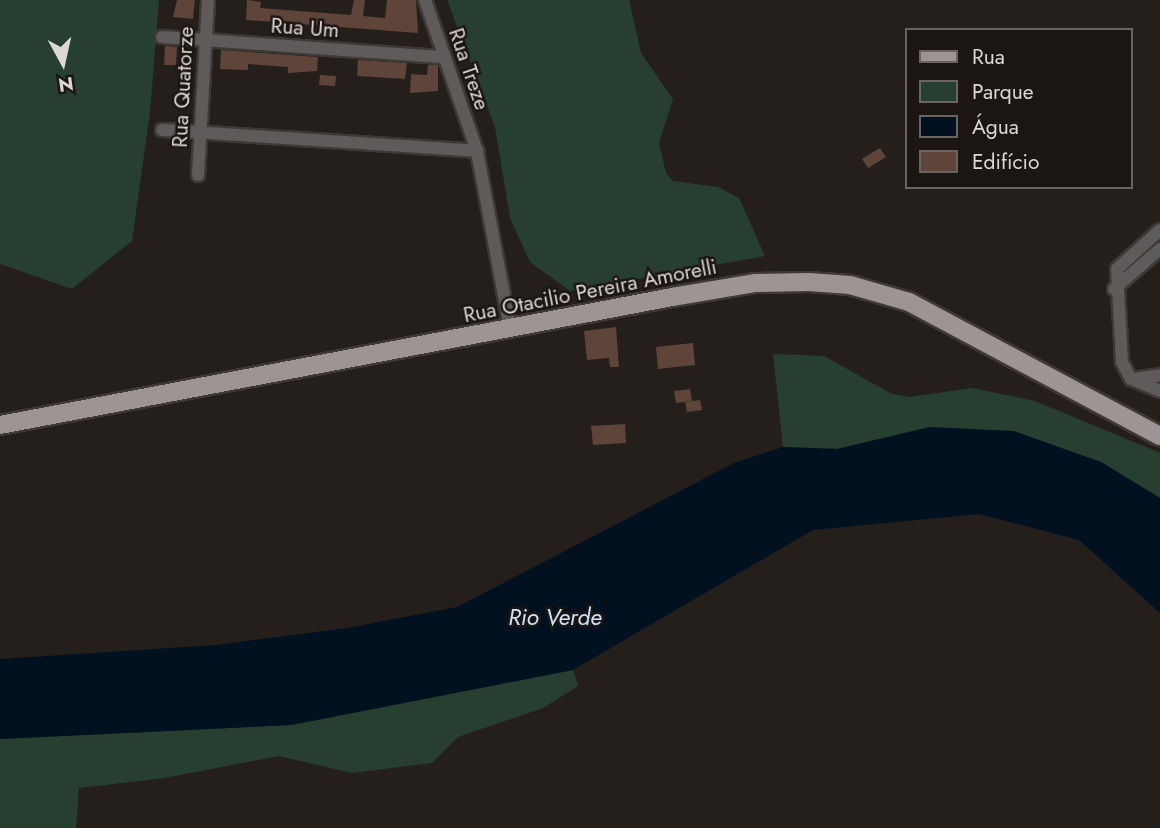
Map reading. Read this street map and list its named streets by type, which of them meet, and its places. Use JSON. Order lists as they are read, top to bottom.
{
  "streets": {
    "main road": ["Rua Otacilio Pereira Amorelli"],
    "street": ["Rua Um", "Rua Treze", "Rua Quatorze"]
  },
  "crossings": [
    ["Rua Um", "Rua Treze"],
    ["Rua Um", "Rua Quatorze"],
    ["Rua Treze", "Rua Otacilio Pereira Amorelli"]
  ],
  "water": ["Rio Verde"],
  "legend": [
    "Rua",
    "Parque",
    "Água",
    "Edifício"
  ],
  "north": "bottom"
}
